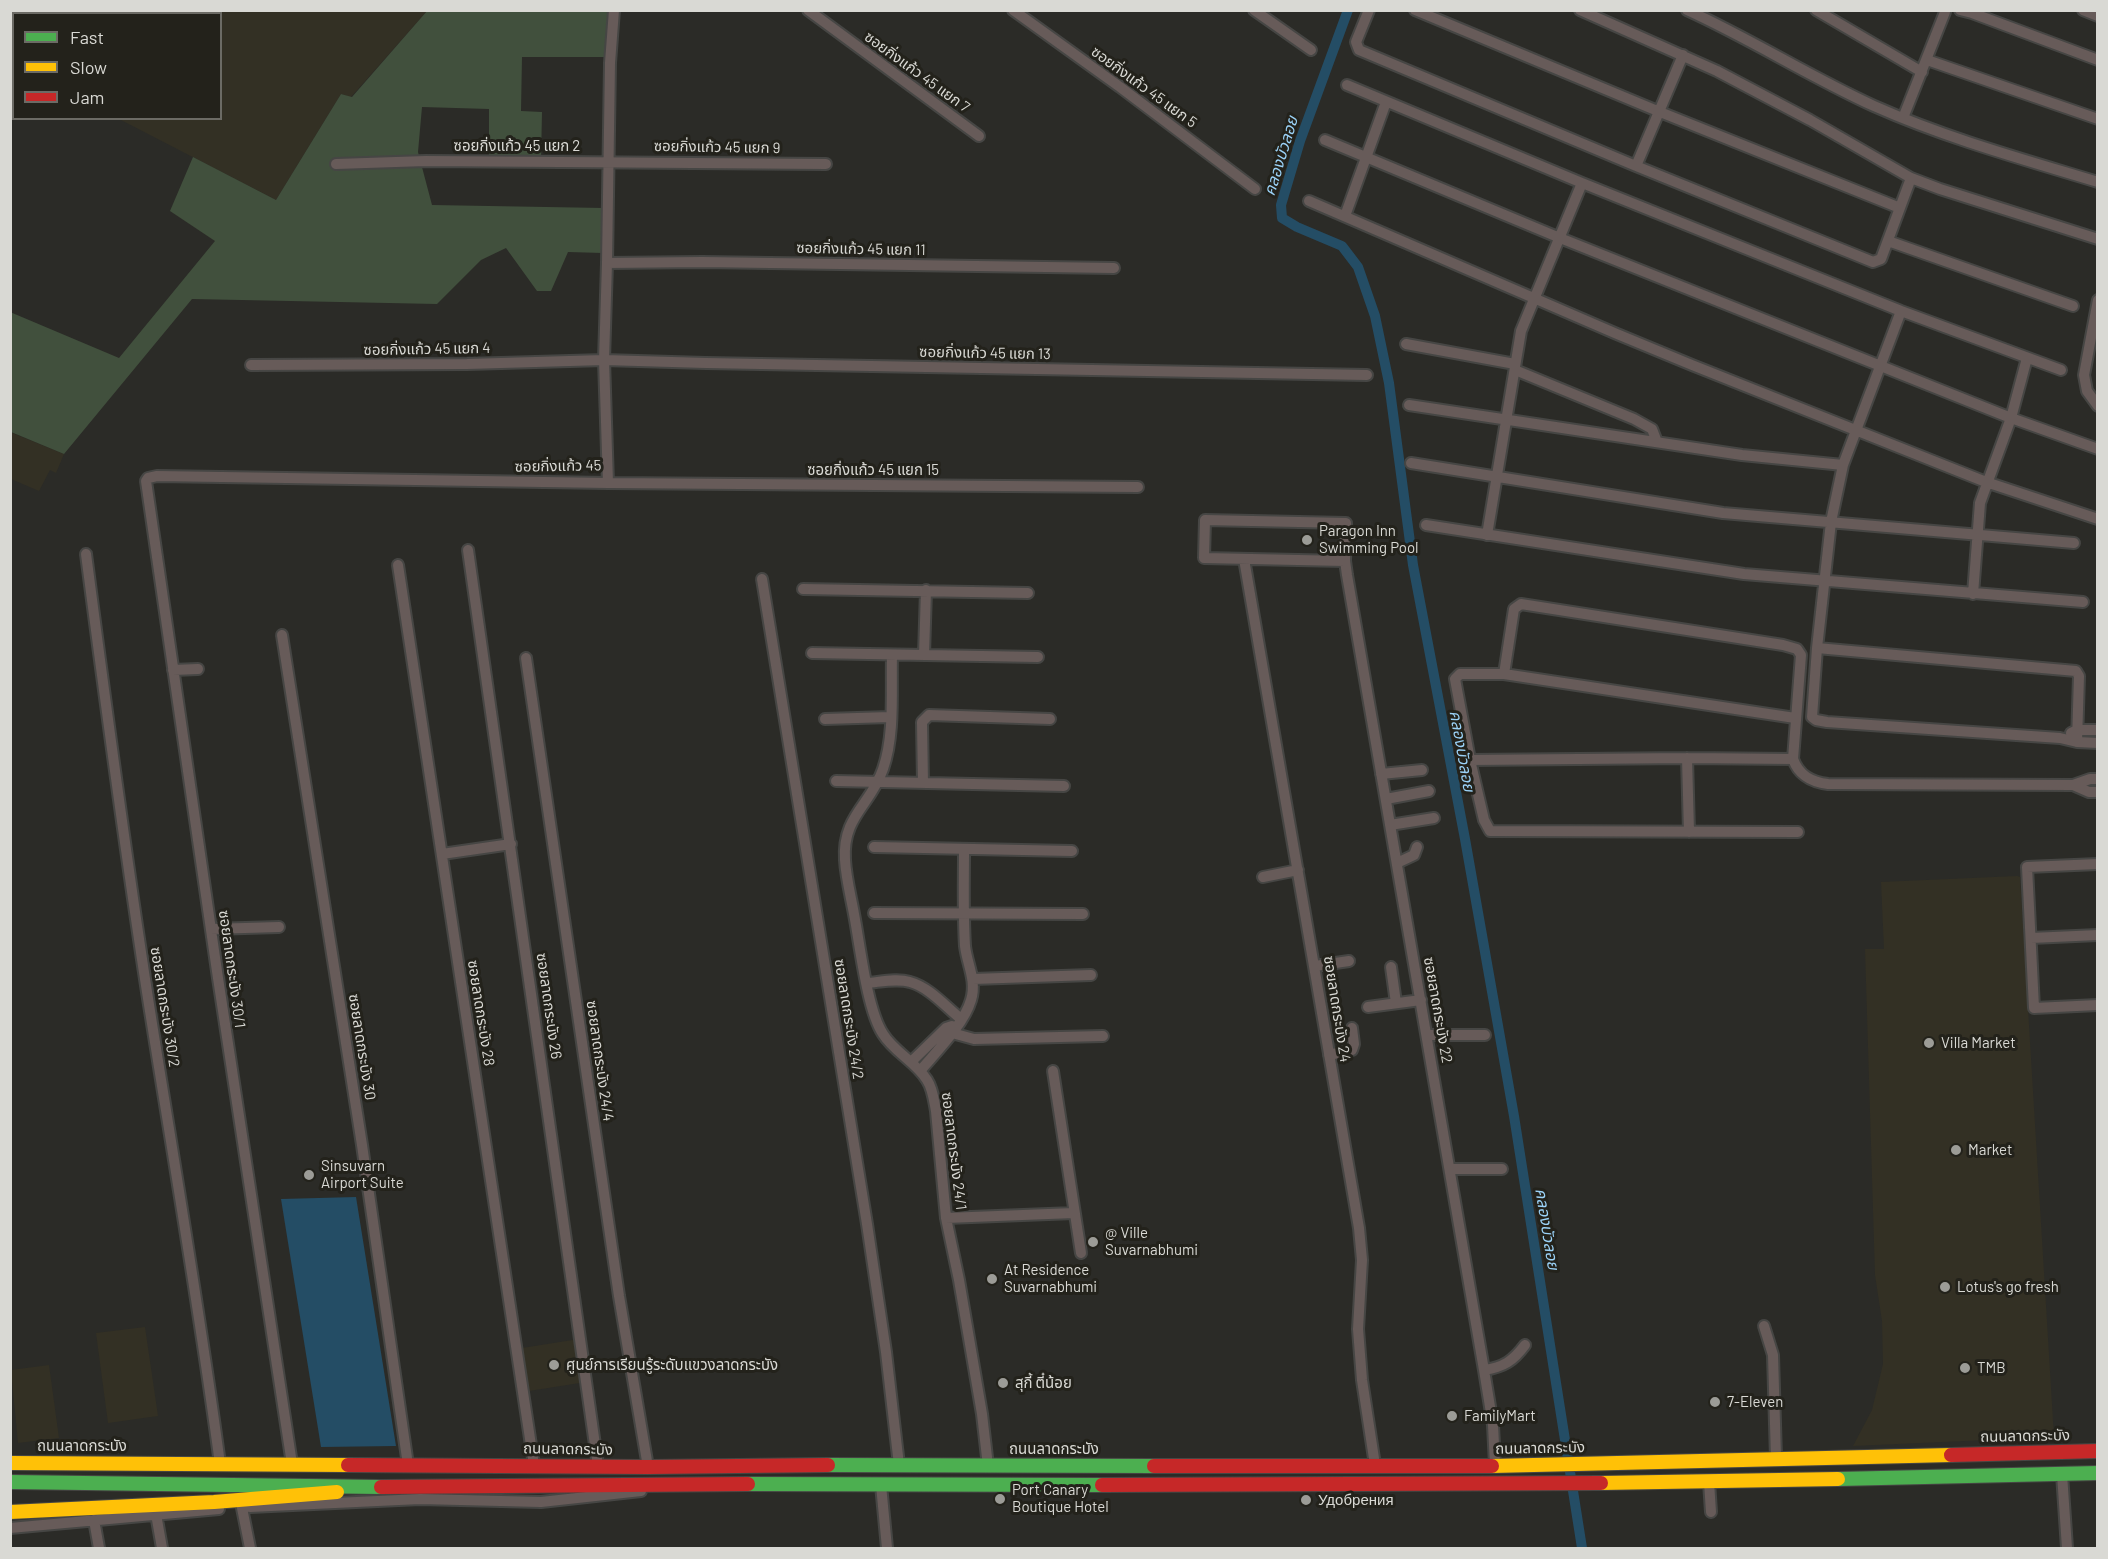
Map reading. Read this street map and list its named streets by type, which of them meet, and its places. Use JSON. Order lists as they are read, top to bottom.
{
  "streets": {
    "main road": ["ถนนลาดกระบัง"],
    "street": [
      "ซอยกิ่งแก้ว 45 แยก 7",
      "ซอยกิ่งแก้ว 45 แยก 5",
      "ซอยกิ่งแก้ว 45 แยก 2",
      "ซอยกิ่งแก้ว 45 แยก 9",
      "ซอยกิ่งแก้ว 45 แยก 11",
      "ซอยกิ่งแก้ว 45 แยก 4",
      "ซอยกิ่งแก้ว 45 แยก 13",
      "ซอยกิ่งแก้ว 45",
      "ซอยกิ่งแก้ว 45 แยก 15",
      "ซอยลาดกระบัง 30/1",
      "ซอยลาดกระบัง 26",
      "ซอยลาดกระบัง 30/2",
      "ซอยลาดกระบัง 24",
      "ซอยลาดกระบัง 22",
      "ซอยลาดกระบัง 28",
      "ซอยลาดกระบัง 24/2",
      "ซอยลาดกระบัง 30",
      "ซอยลาดกระบัง 24/4",
      "ซอยลาดกระบัง 24/1"
    ]
  },
  "crossings": [
    ["ซอยกิ่งแก้ว 45 แยก 2", "ซอยกิ่งแก้ว 45 แยก 9"],
    ["ซอยกิ่งแก้ว 45 แยก 2", "ซอยกิ่งแก้ว 45"],
    ["ซอยกิ่งแก้ว 45 แยก 9", "ซอยกิ่งแก้ว 45"],
    ["ซอยกิ่งแก้ว 45 แยก 11", "ซอยกิ่งแก้ว 45"],
    ["ซอยกิ่งแก้ว 45 แยก 4", "ซอยกิ่งแก้ว 45 แยก 13"],
    ["ซอยกิ่งแก้ว 45 แยก 4", "ซอยกิ่งแก้ว 45"],
    ["ซอยกิ่งแก้ว 45 แยก 13", "ซอยกิ่งแก้ว 45"],
    ["ซอยกิ่งแก้ว 45", "ซอยกิ่งแก้ว 45 แยก 15"],
    ["ซอยกิ่งแก้ว 45", "ซอยลาดกระบัง 30/1"],
    ["ซอยลาดกระบัง 30/1", "ถนนลาดกระบัง"],
    ["ซอยลาดกระบัง 26", "ถนนลาดกระบัง"],
    ["ซอยลาดกระบัง 30/2", "ถนนลาดกระบัง"],
    ["ซอยลาดกระบัง 24", "ซอยลาดกระบัง 22"],
    ["ซอยลาดกระบัง 24", "ถนนลาดกระบัง"],
    ["ซอยลาดกระบัง 22", "ถนนลาดกระบัง"],
    ["ซอยลาดกระบัง 28", "ถนนลาดกระบัง"],
    ["ซอยลาดกระบัง 24/2", "ถนนลาดกระบัง"],
    ["ซอยลาดกระบัง 30", "ถนนลาดกระบัง"],
    ["ซอยลาดกระบัง 24/4", "ถนนลาดกระบัง"],
    ["ซอยลาดกระบัง 24/1", "ถนนลาดกระบัง"]
  ],
  "water": ["คลองบัวลอย"],
  "places": [
    "Paragon Inn Swimming Pool",
    "Villa Market",
    "Market",
    "Sinsuvarn Airport Suite",
    "@ Ville Suvarnabhumi",
    "At Residence Suvarnabhumi",
    "Lotus's go fresh",
    "ศูนย์การเรียนรู้ระดับแขวงลาดกระบัง",
    "TMB",
    "สุกี้ ตี๋น้อย",
    "7-Eleven",
    "FamilyMart",
    "Port Canary Boutique Hotel",
    "Удобрения"
  ],
  "legend": ["Fast", "Slow", "Jam"]
}
